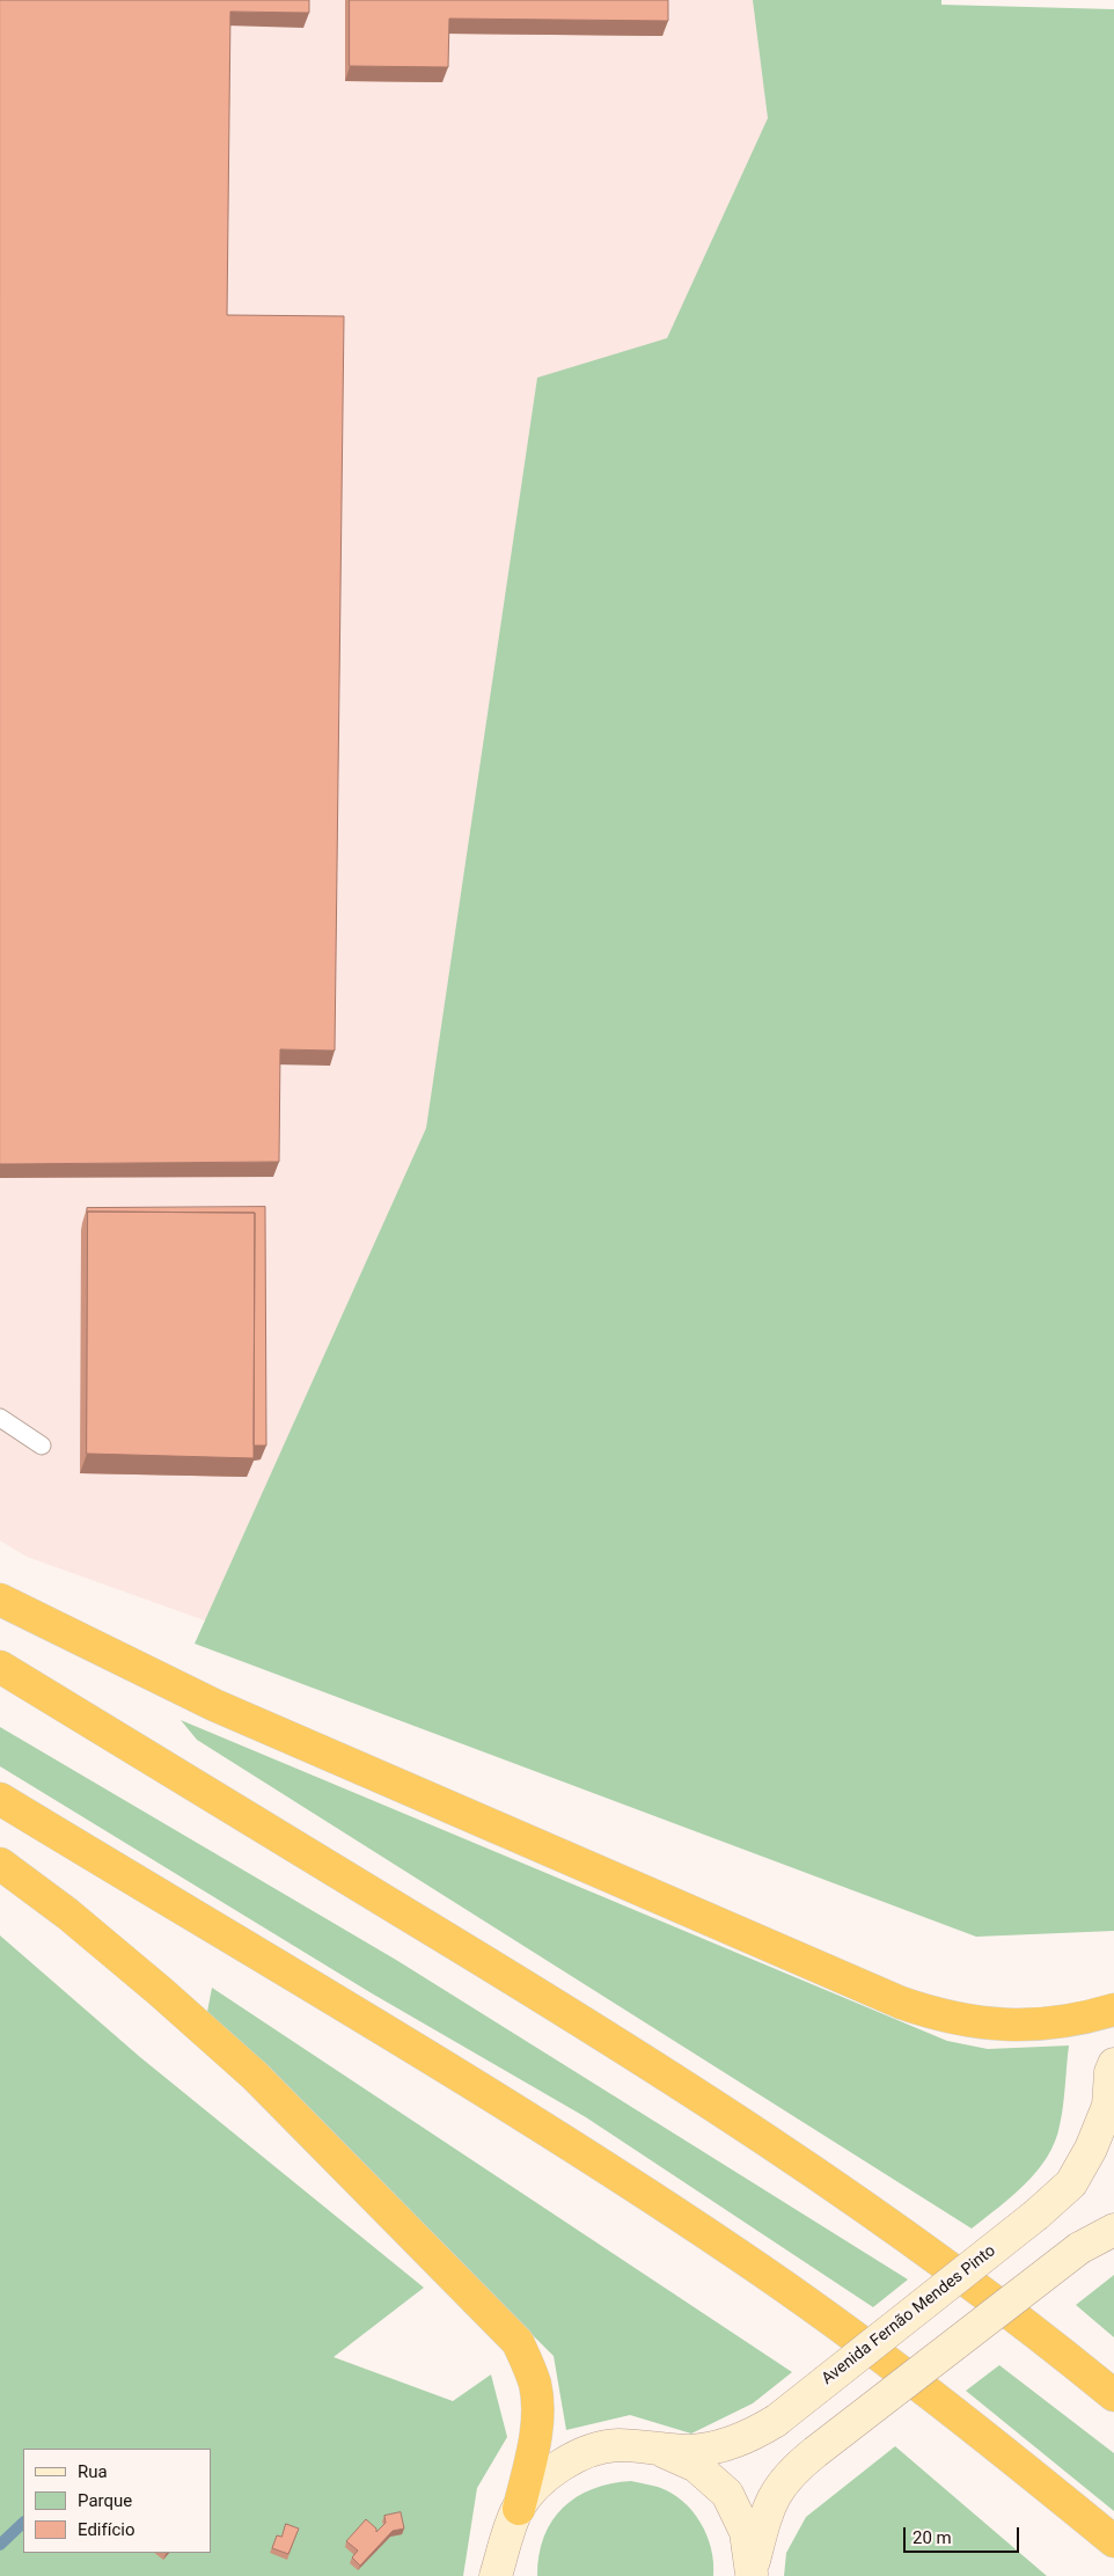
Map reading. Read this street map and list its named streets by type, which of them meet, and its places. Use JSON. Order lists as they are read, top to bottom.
{
  "streets": {
    "main road": ["Avenida Fernão Mendes Pinto"]
  },
  "legend": ["Rua", "Parque", "Edifício"],
  "scale_bar": "20 m"
}
